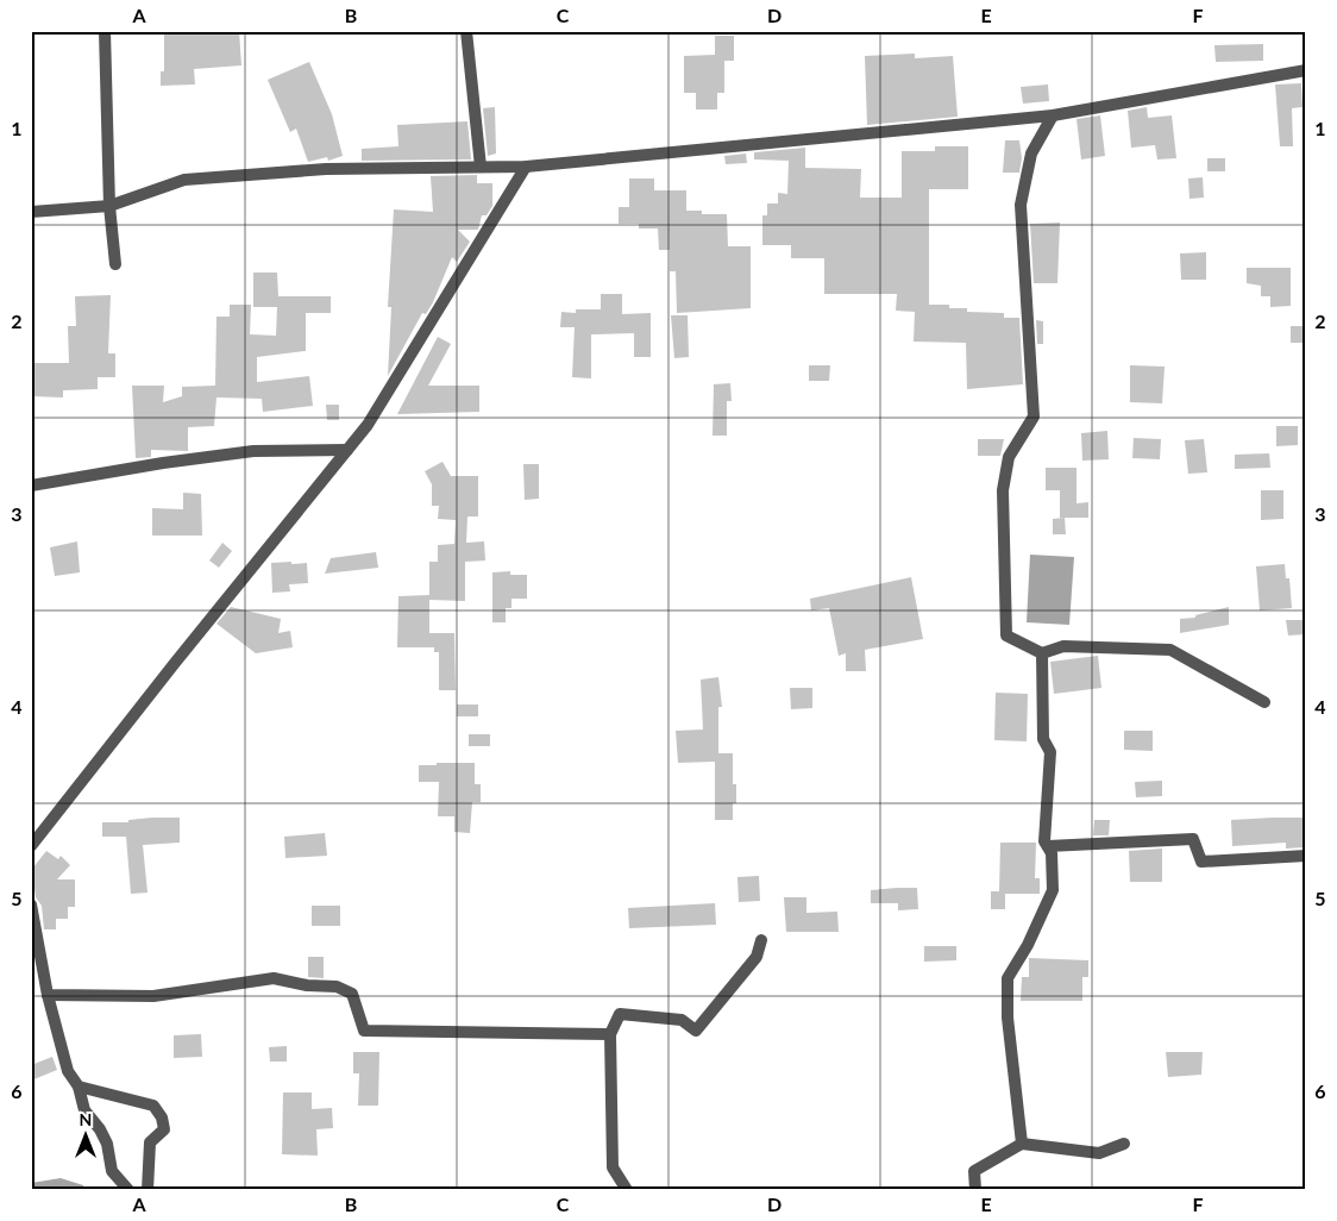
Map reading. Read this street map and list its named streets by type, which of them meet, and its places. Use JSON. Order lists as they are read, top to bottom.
{
  "north": "top",
  "grid": {
    "columns": [
      "A",
      "B",
      "C",
      "D",
      "E",
      "F"
    ],
    "rows": [
      "1",
      "2",
      "3",
      "4",
      "5",
      "6"
    ]
  }
}
